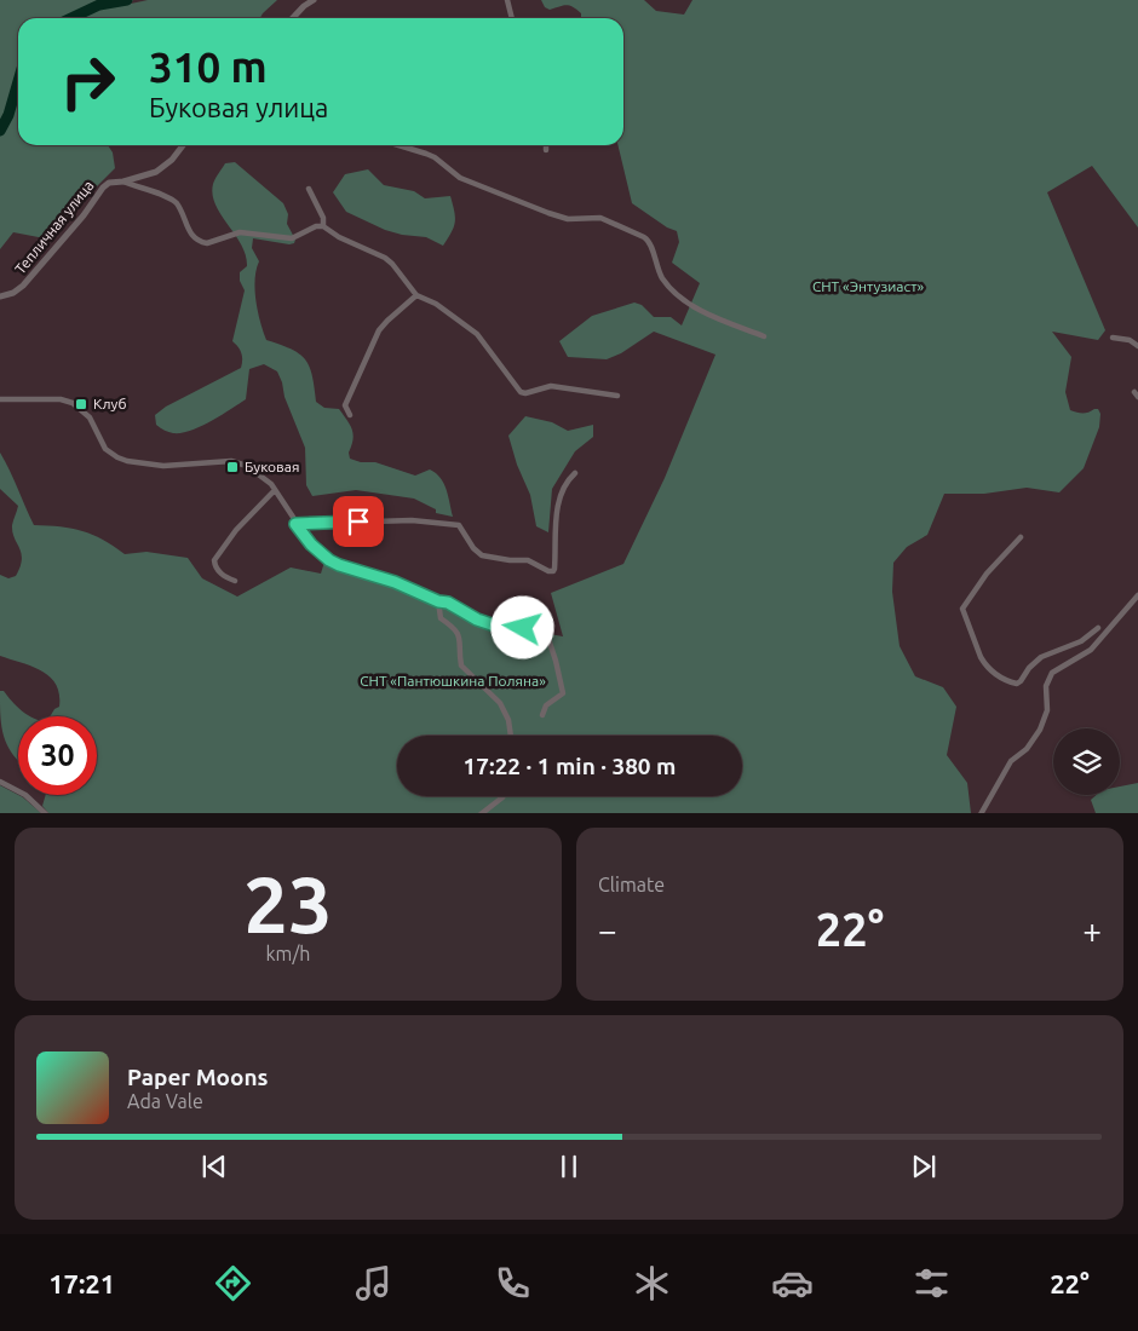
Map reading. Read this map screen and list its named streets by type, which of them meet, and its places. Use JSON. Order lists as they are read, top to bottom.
{
  "streets": {
    "street": ["Тепличная улица"]
  },
  "parks": ["СНТ «Энтузиаст»", "СНТ «Пантюшкина Поляна»"],
  "places": {
    "transit": ["Клуб", "Буковая"]
  },
  "page": {
    "turn": ["310 m", "Буковая улица"],
    "limit": "30",
    "trip": "17:22 · 1 min · 380 m",
    "tile": [
      ["23", "km/h"],
      "Climate"
    ],
    "heat": ["−", "22°", "+"],
    "song": ["Paper Moons", "Ada Vale"],
    "tabs": ["17:21", "22°"]
  }
}
